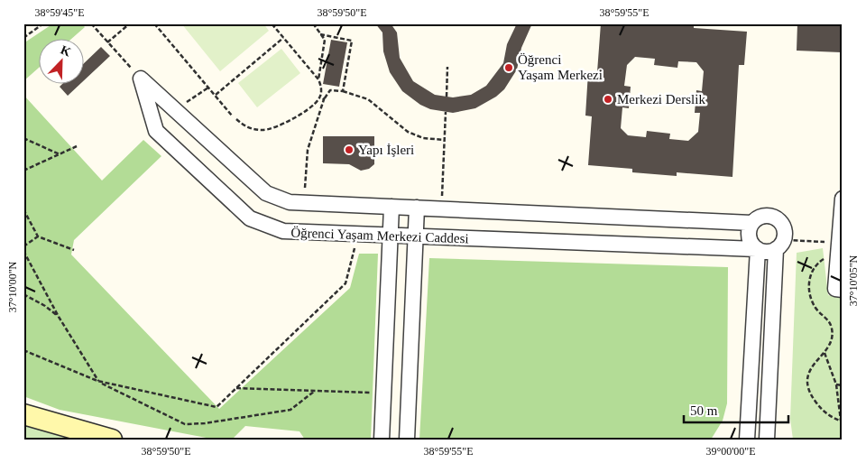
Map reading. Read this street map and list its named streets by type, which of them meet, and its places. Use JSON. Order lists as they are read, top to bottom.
{
  "streets": {
    "street": ["Öğrenci Yaşam Merkezi Caddesi"]
  },
  "places": ["Öğrenci Yaşam Merkezi", "Merkezi Derslik", "Yapı İşleri"],
  "scale_bar": "50 m",
  "north": "top right",
  "coordinates": [
    "38°59'45\"E",
    "38°59'50\"E",
    "38°59'55\"E",
    "37°10'05\"N",
    "37°10'00\"N",
    "39°00'00\"E"
  ]
}
